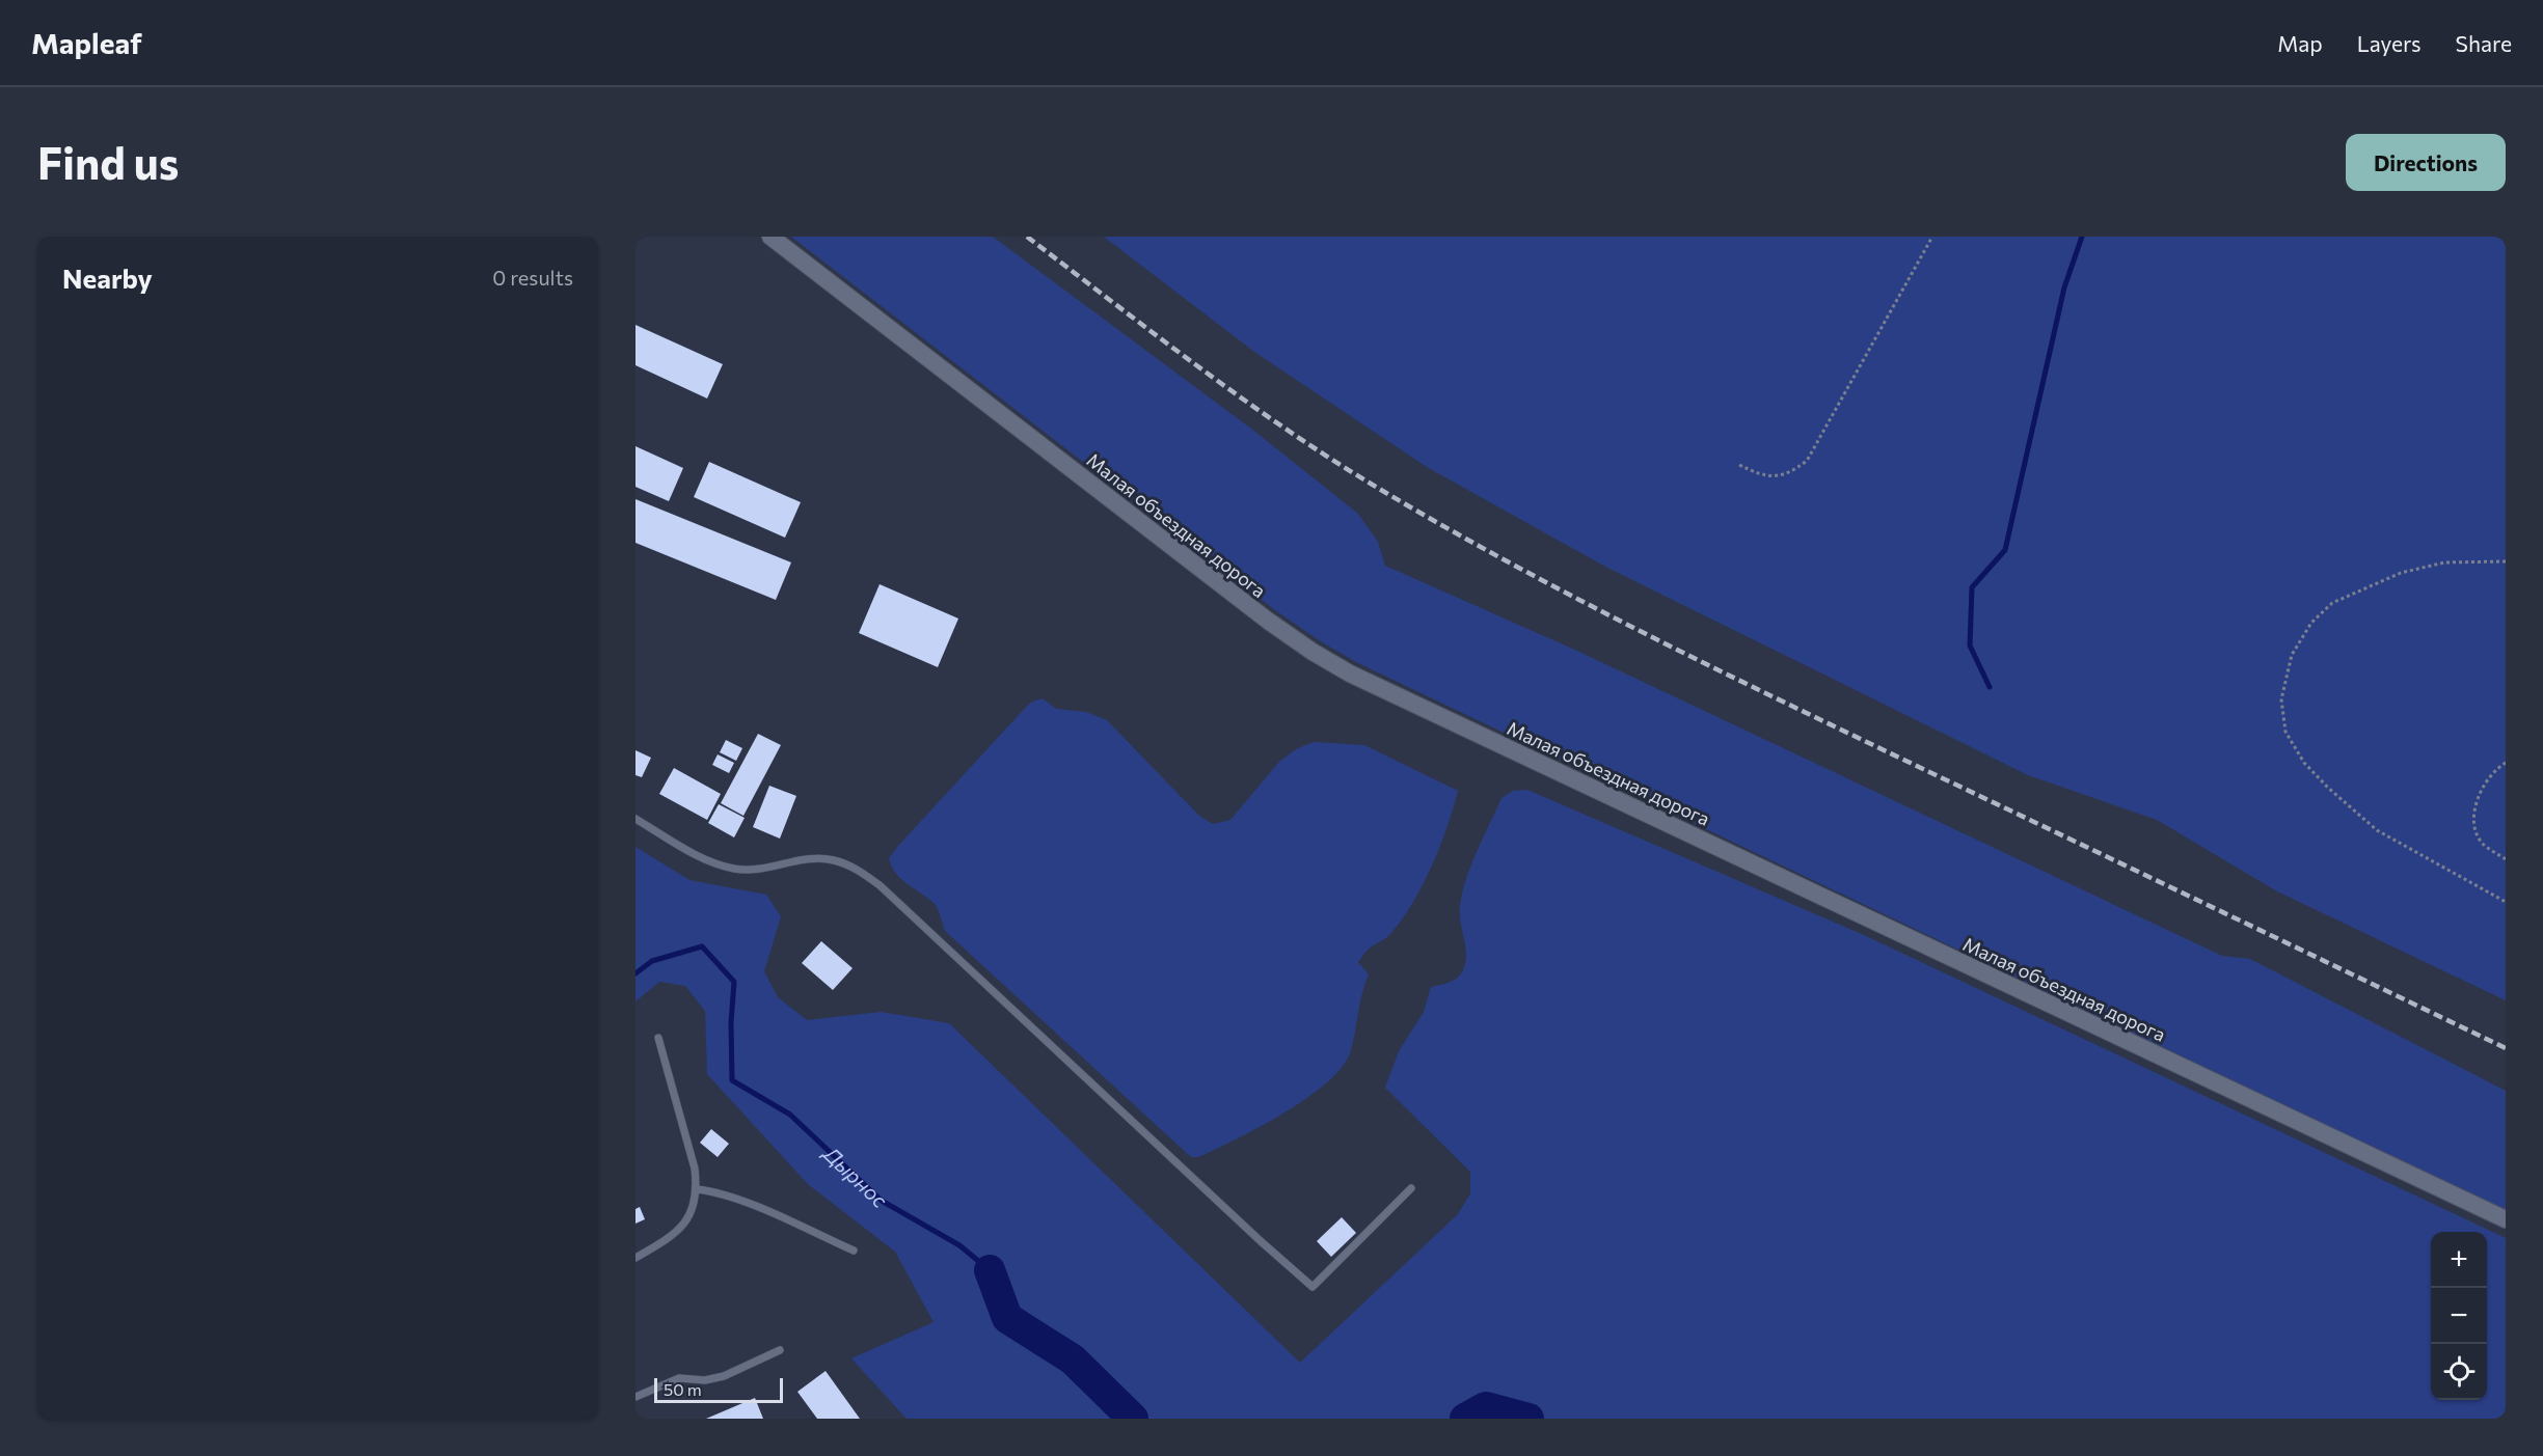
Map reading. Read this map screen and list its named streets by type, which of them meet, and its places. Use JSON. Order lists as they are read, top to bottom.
{
  "streets": {
    "street": ["Малая объездная дорога"]
  },
  "water": ["Дырнос"],
  "scale_bar": "50 m",
  "page": {
    "header": "Mapleaf",
    "nav": ["Map", "Layers", "Share"],
    "buttons": "Directions",
    "title": "Find us",
    "heading": ["Nearby", "0 results"],
    "map_buttons": ["+", "−"],
    "scale": "50 m"
  }
}
